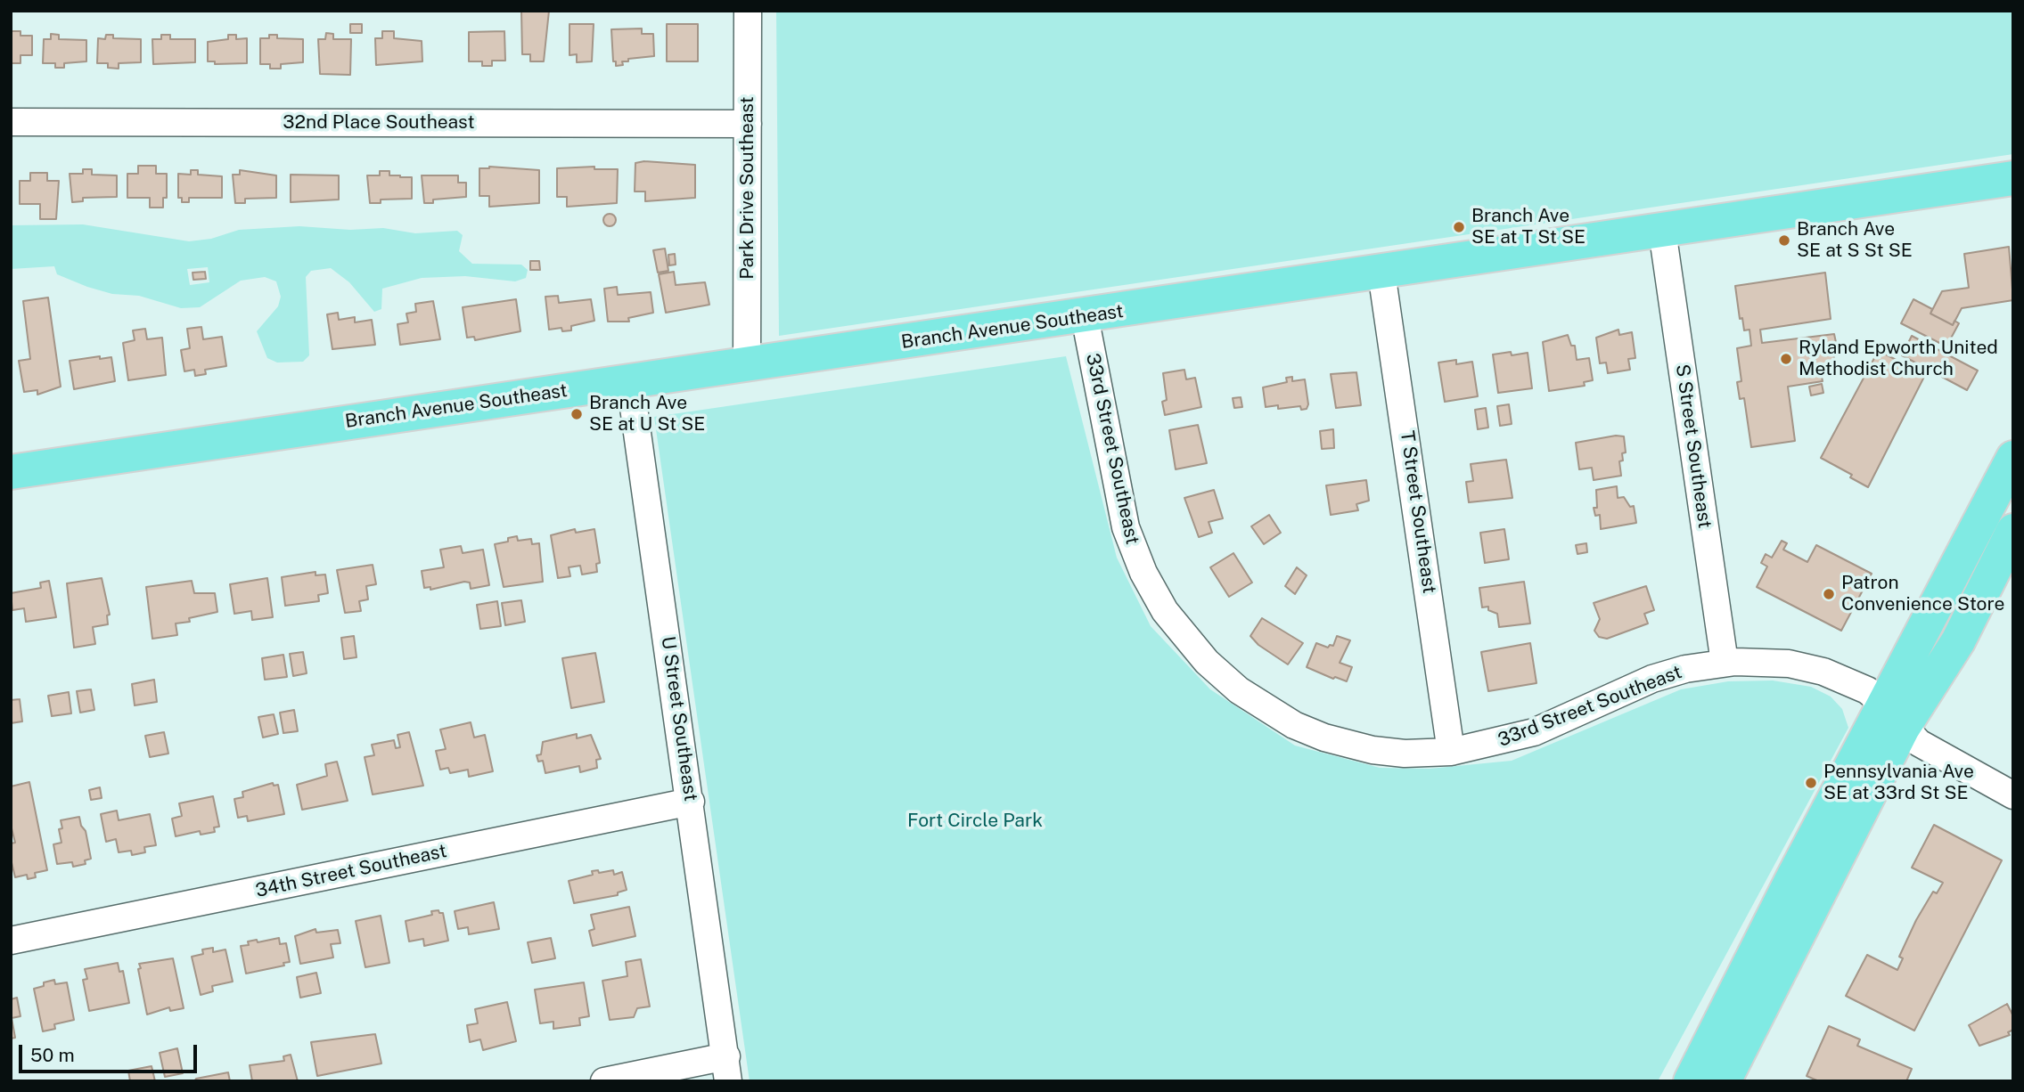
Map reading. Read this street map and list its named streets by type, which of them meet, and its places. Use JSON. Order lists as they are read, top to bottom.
{
  "streets": {
    "highway": ["Branch Avenue Southeast"],
    "street": [
      "32nd Place Southeast",
      "Park Drive Southeast",
      "S Street Southeast",
      "33rd Street Southeast",
      "T Street Southeast",
      "U Street Southeast",
      "34th Street Southeast"
    ]
  },
  "crossings": [
    ["32nd Place Southeast", "Park Drive Southeast"],
    ["Park Drive Southeast", "Branch Avenue Southeast"],
    ["Branch Avenue Southeast", "S Street Southeast"],
    ["Branch Avenue Southeast", "33rd Street Southeast"],
    ["Branch Avenue Southeast", "T Street Southeast"],
    ["Branch Avenue Southeast", "U Street Southeast"],
    ["S Street Southeast", "33rd Street Southeast"],
    ["33rd Street Southeast", "T Street Southeast"],
    ["U Street Southeast", "34th Street Southeast"]
  ],
  "parks": ["Fort Circle Park"],
  "places": [
    "Branch Ave SE at T St SE",
    "Branch Ave SE at S St SE",
    "Ryland Epworth United Methodist Church",
    "Branch Ave SE at U St SE",
    "Patron Convenience Store",
    "Pennsylvania Ave SE at 33rd St SE"
  ],
  "scale_bar": "50 m"
}
